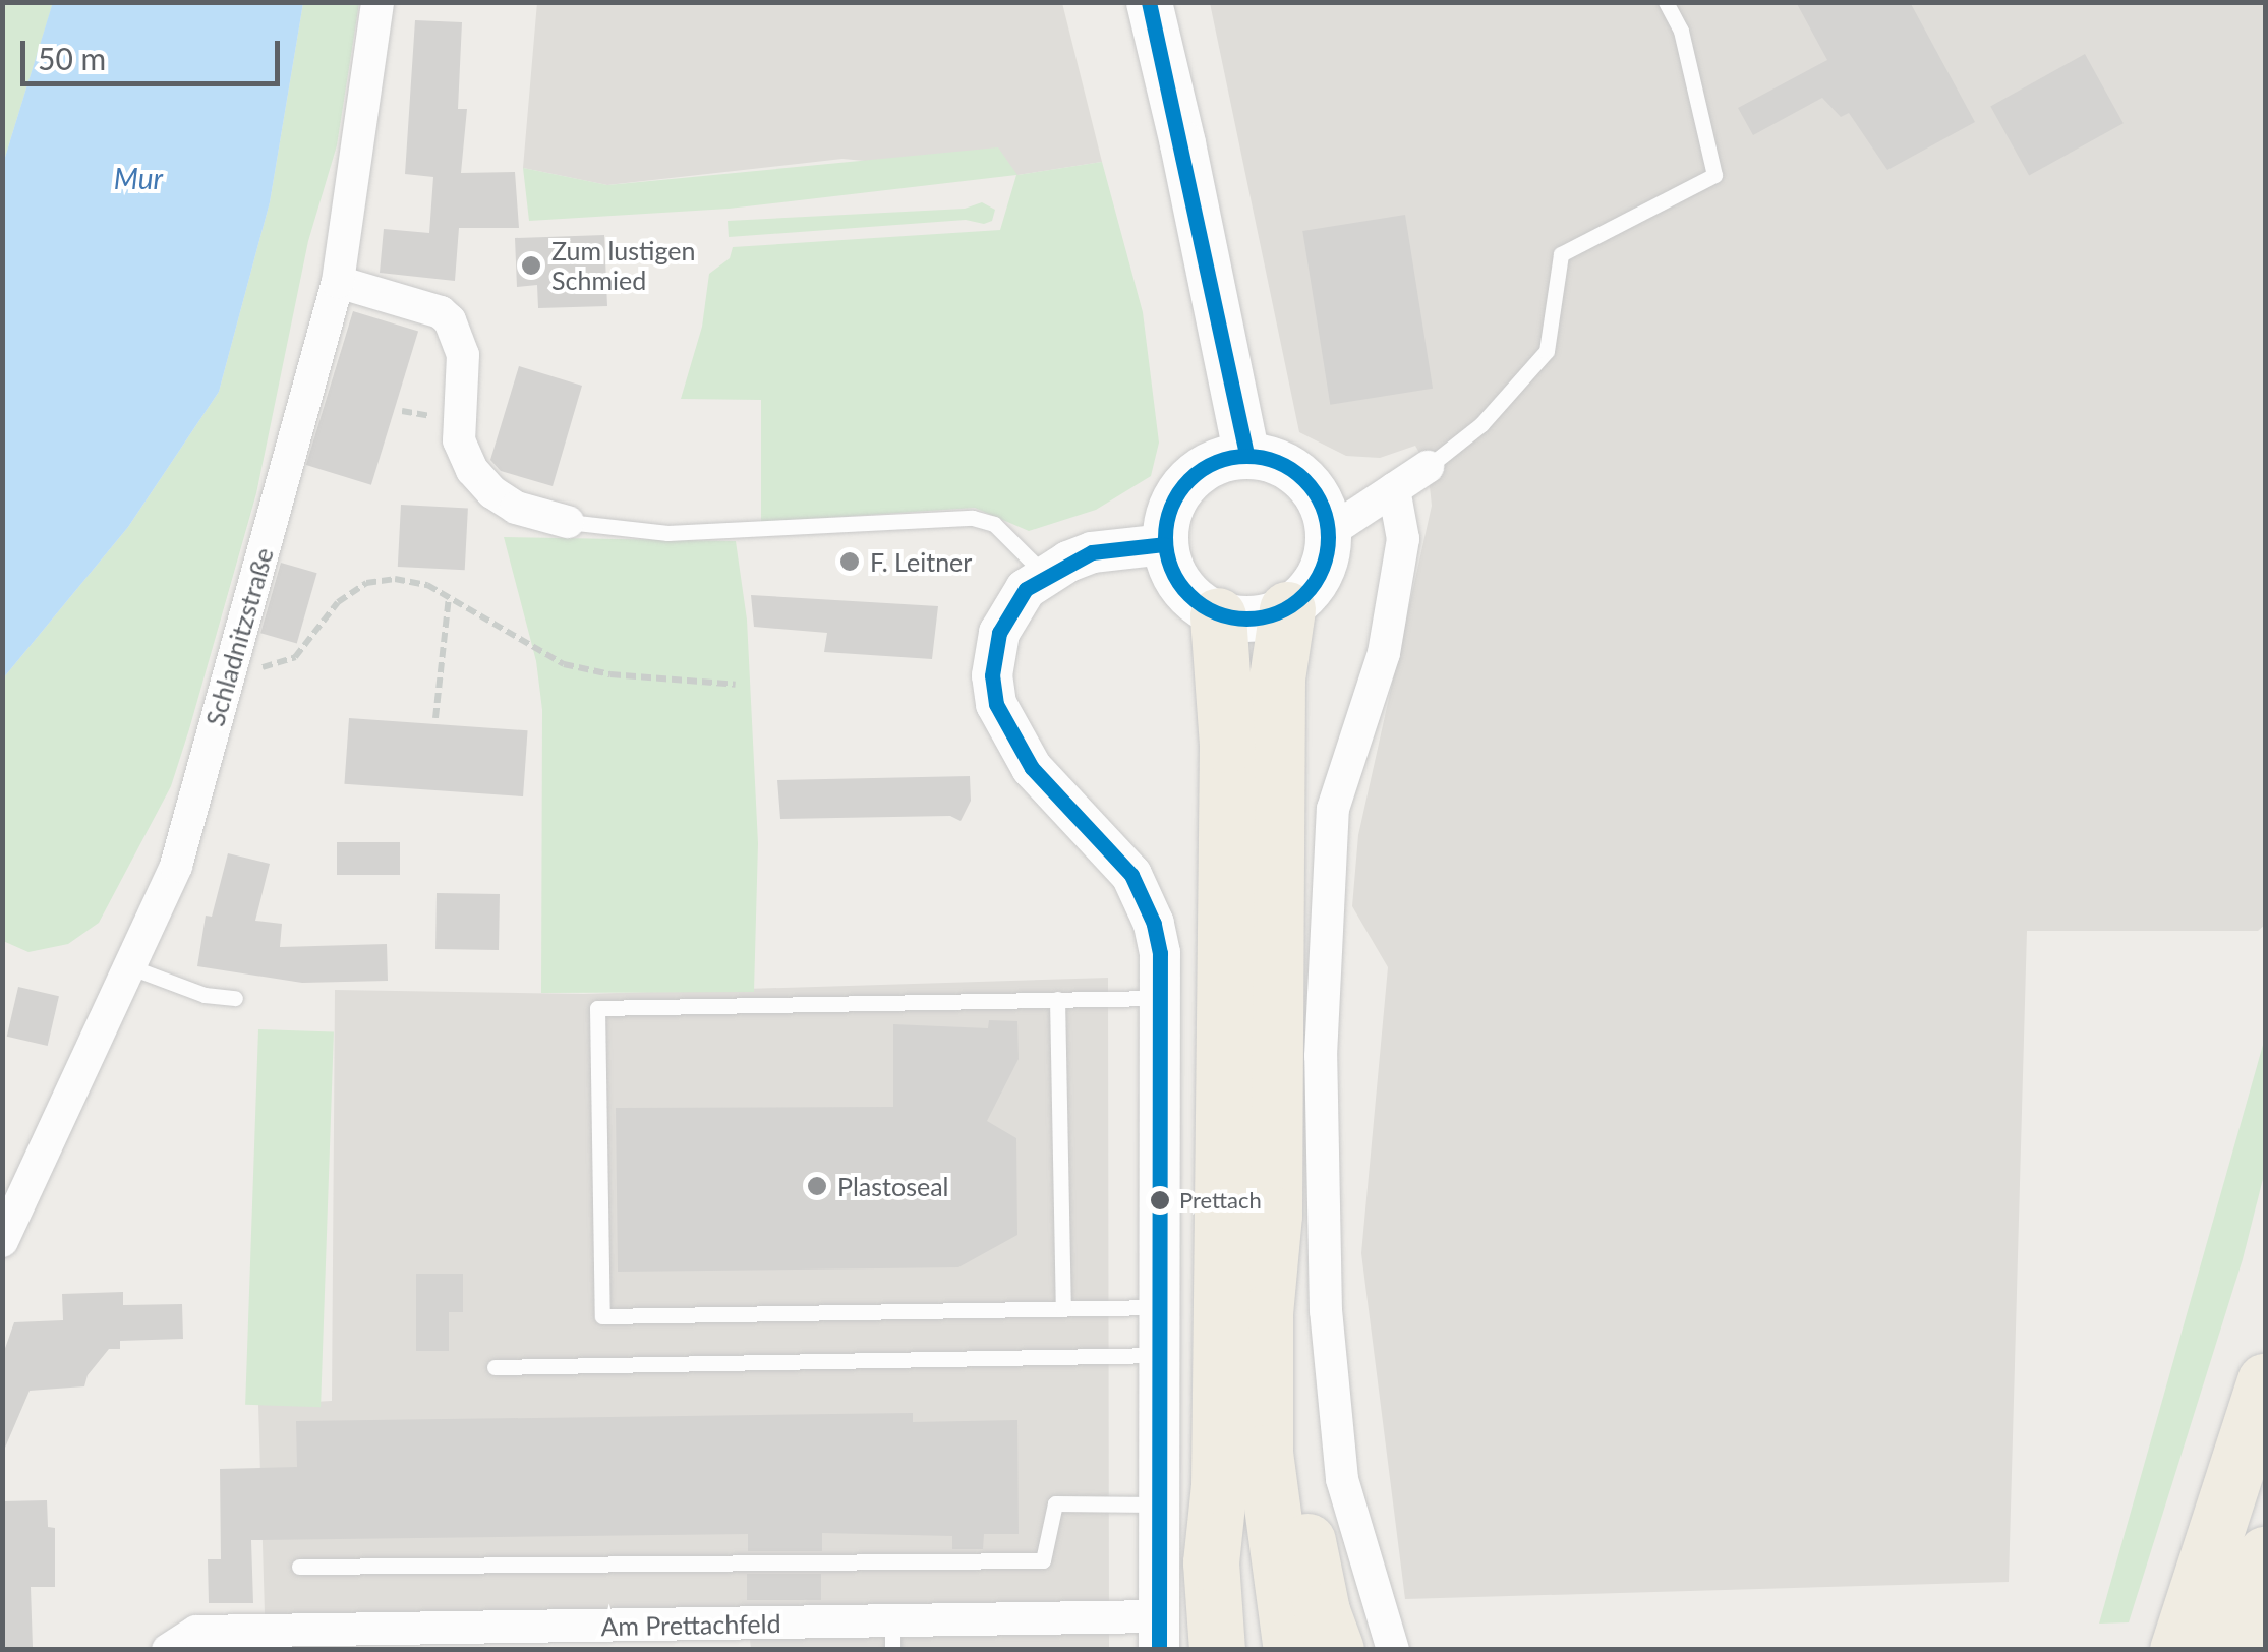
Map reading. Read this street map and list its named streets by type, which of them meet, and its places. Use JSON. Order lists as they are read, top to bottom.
{
  "streets": {
    "street": ["Schladnitzstraße", "Am Prettachfeld"]
  },
  "water": ["Mur"],
  "places": [
    "Zum lustigen Schmied",
    "F. Leitner",
    "Plastoseal",
    "Prettach"
  ],
  "scale_bar": "50 m"
}
